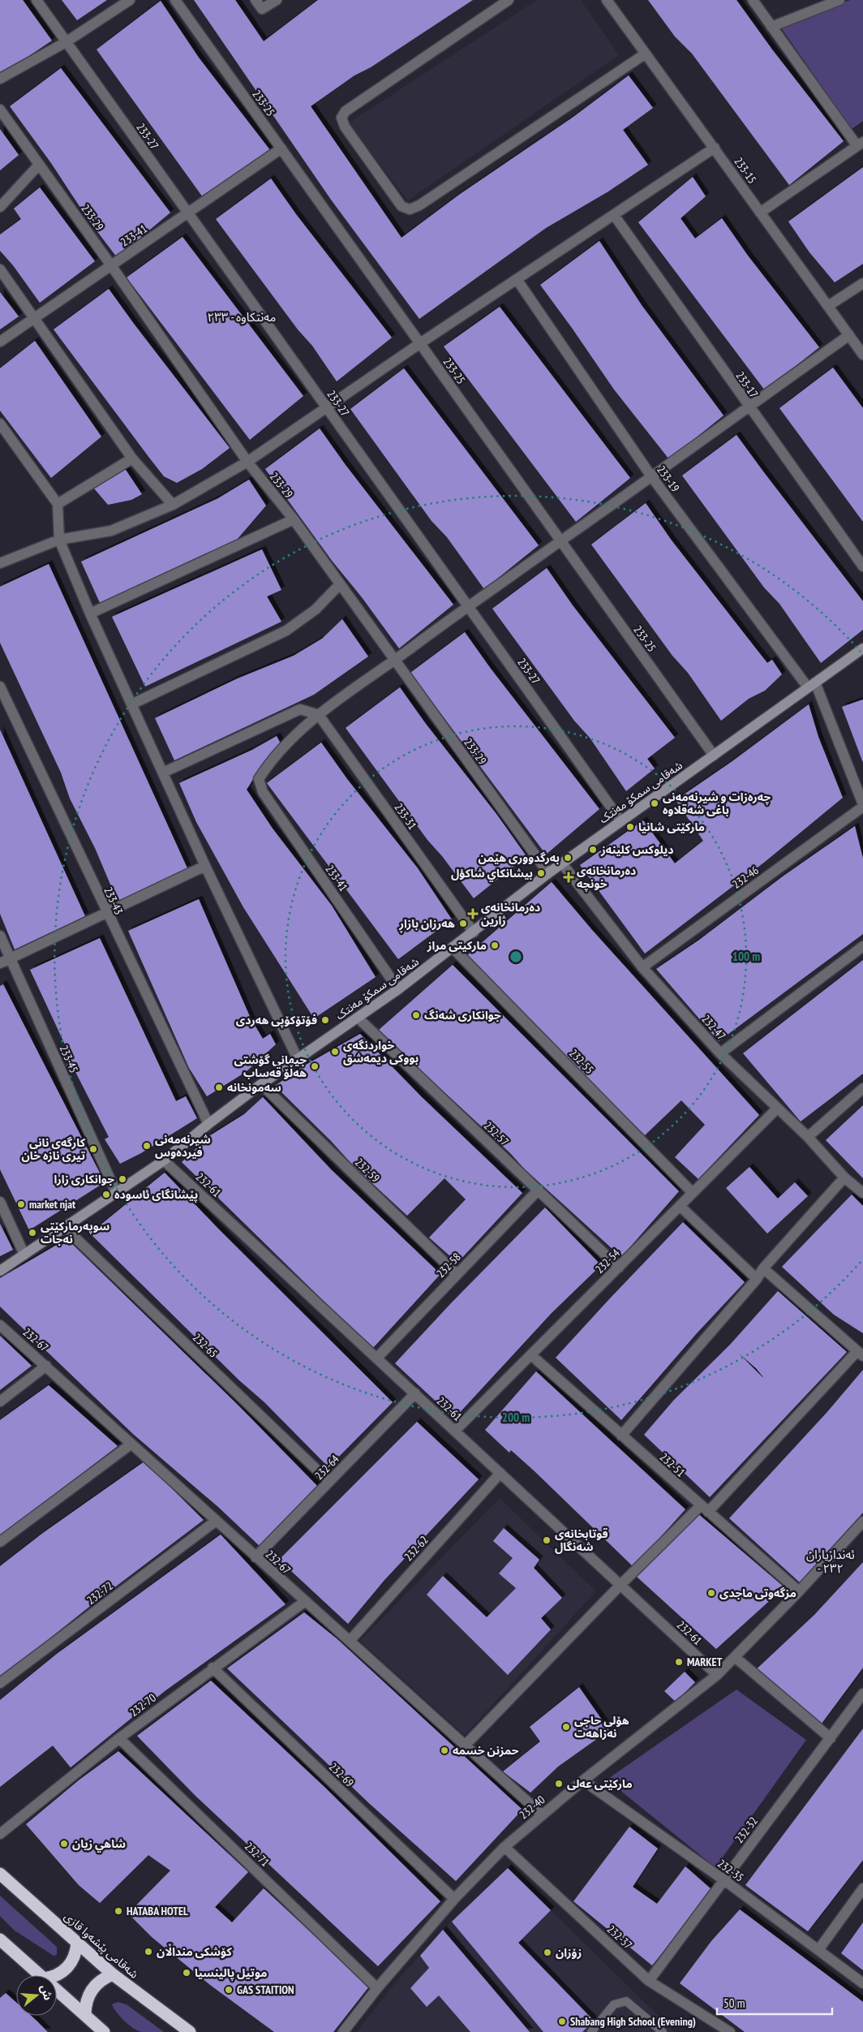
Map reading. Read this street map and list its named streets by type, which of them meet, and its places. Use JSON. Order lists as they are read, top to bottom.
{
  "streets": {
    "highway": ["شەقامی پێشەوا قازی"],
    "main road": ["شەقامی سمکۆ مەنتک"],
    "street": [
      "233-25",
      "233-27",
      "233-15",
      "233-29",
      "233-41",
      "233-17",
      "233-19",
      "233-31",
      "232-46",
      "233-43",
      "232-47",
      "233-45",
      "232-55",
      "232-57",
      "232-59",
      "232-61",
      "232-54",
      "232-58",
      "232-67",
      "232-65",
      "232-51",
      "232-64",
      "232-62",
      "232-72",
      "232-70",
      "232-69",
      "232-40",
      "232-32",
      "232-71",
      "232-35",
      "232-37"
    ]
  },
  "crossings": [
    ["233-25", "233-41"],
    ["233-25", "شەقامی سمکۆ مەنتک"],
    ["233-27", "233-41"],
    ["233-27", "شەقامی سمکۆ مەنتک"],
    ["233-29", "233-41"],
    ["233-29", "شەقامی سمکۆ مەنتک"],
    ["233-41", "شەقامی سمکۆ مەنتک"],
    ["233-41", "233-31"],
    ["233-19", "شەقامی سمکۆ مەنتک"],
    ["233-19", "232-46"],
    ["شەقامی سمکۆ مەنتک", "233-31"],
    ["شەقامی سمکۆ مەنتک", "233-43"],
    ["شەقامی سمکۆ مەنتک", "232-47"],
    ["شەقامی سمکۆ مەنتک", "233-45"],
    ["شەقامی سمکۆ مەنتک", "232-55"],
    ["شەقامی سمکۆ مەنتک", "232-57"],
    ["شەقامی سمکۆ مەنتک", "232-59"],
    ["شەقامی سمکۆ مەنتک", "232-61"],
    ["شەقامی سمکۆ مەنتک", "232-65"],
    ["232-46", "232-47"],
    ["232-47", "232-54"],
    ["232-55", "232-54"],
    ["232-57", "232-54"],
    ["232-57", "232-58"],
    ["232-59", "232-58"],
    ["232-61", "232-54"],
    ["232-61", "232-58"],
    ["232-61", "232-64"],
    ["232-61", "232-62"],
    ["232-61", "232-40"],
    ["232-54", "232-51"],
    ["232-67", "232-64"],
    ["232-67", "232-62"],
    ["232-67", "232-72"],
    ["232-67", "232-70"],
    ["232-67", "232-40"],
    ["232-65", "232-64"],
    ["232-51", "232-40"],
    ["232-70", "232-69"],
    ["232-70", "232-71"],
    ["232-69", "232-40"],
    ["232-40", "232-71"],
    ["232-40", "232-35"],
    ["232-40", "232-37"],
    ["232-32", "232-35"],
    ["232-32", "232-37"]
  ],
  "districts": ["مەنتکاوە - ٢٣٣", "ئەندازیاران - ٢٣٢"],
  "places": {
    "other": [
      "چەرەزات و شیرنەمەنی باغی شەقلاوە",
      "مارکێتی شانیا",
      "دیلوکس کلینەز",
      "بەرگدووری هێمن",
      "بيشانكاي شاكؤل",
      "هەرزان بازاڕ",
      "مارکیتی مراز",
      "جوانکاری شەنگ",
      "فۆتۆکۆپی هەردی",
      "خواردنگەی بووکی دیمەشق",
      "جیهانی گۆشتی هەڵۆ قەساب",
      "سەمونخانە",
      "شیرنەمەنی فیردەوس",
      "کارگەی نانی تیری نازە خان",
      "جوانکاری زارا",
      "پێشانگای ئاسودە",
      "market njat",
      "سوپەرمارکێتی نەجات",
      "قوتابخانەی شەنگال",
      "مزگەوتی ماجدی",
      "MARKET",
      "هۆلی حاجی نەزاهەت",
      "حمزنن خسمه",
      "مارکێتی عەلی",
      "شاهي زيان",
      "HATABA HOTEL",
      "کۆشکی منداڵان",
      "زۆزان",
      "موتيل پالينسيا",
      "GAS STAITION",
      "Shabang High School (Evening)"
    ],
    "health": ["دەرمانخانەی خونچە", "دەرمانخانەی ژارین"]
  },
  "scale_bar": "50 m",
  "north": "right",
  "rings": ["100 m", "200 m"]
}
